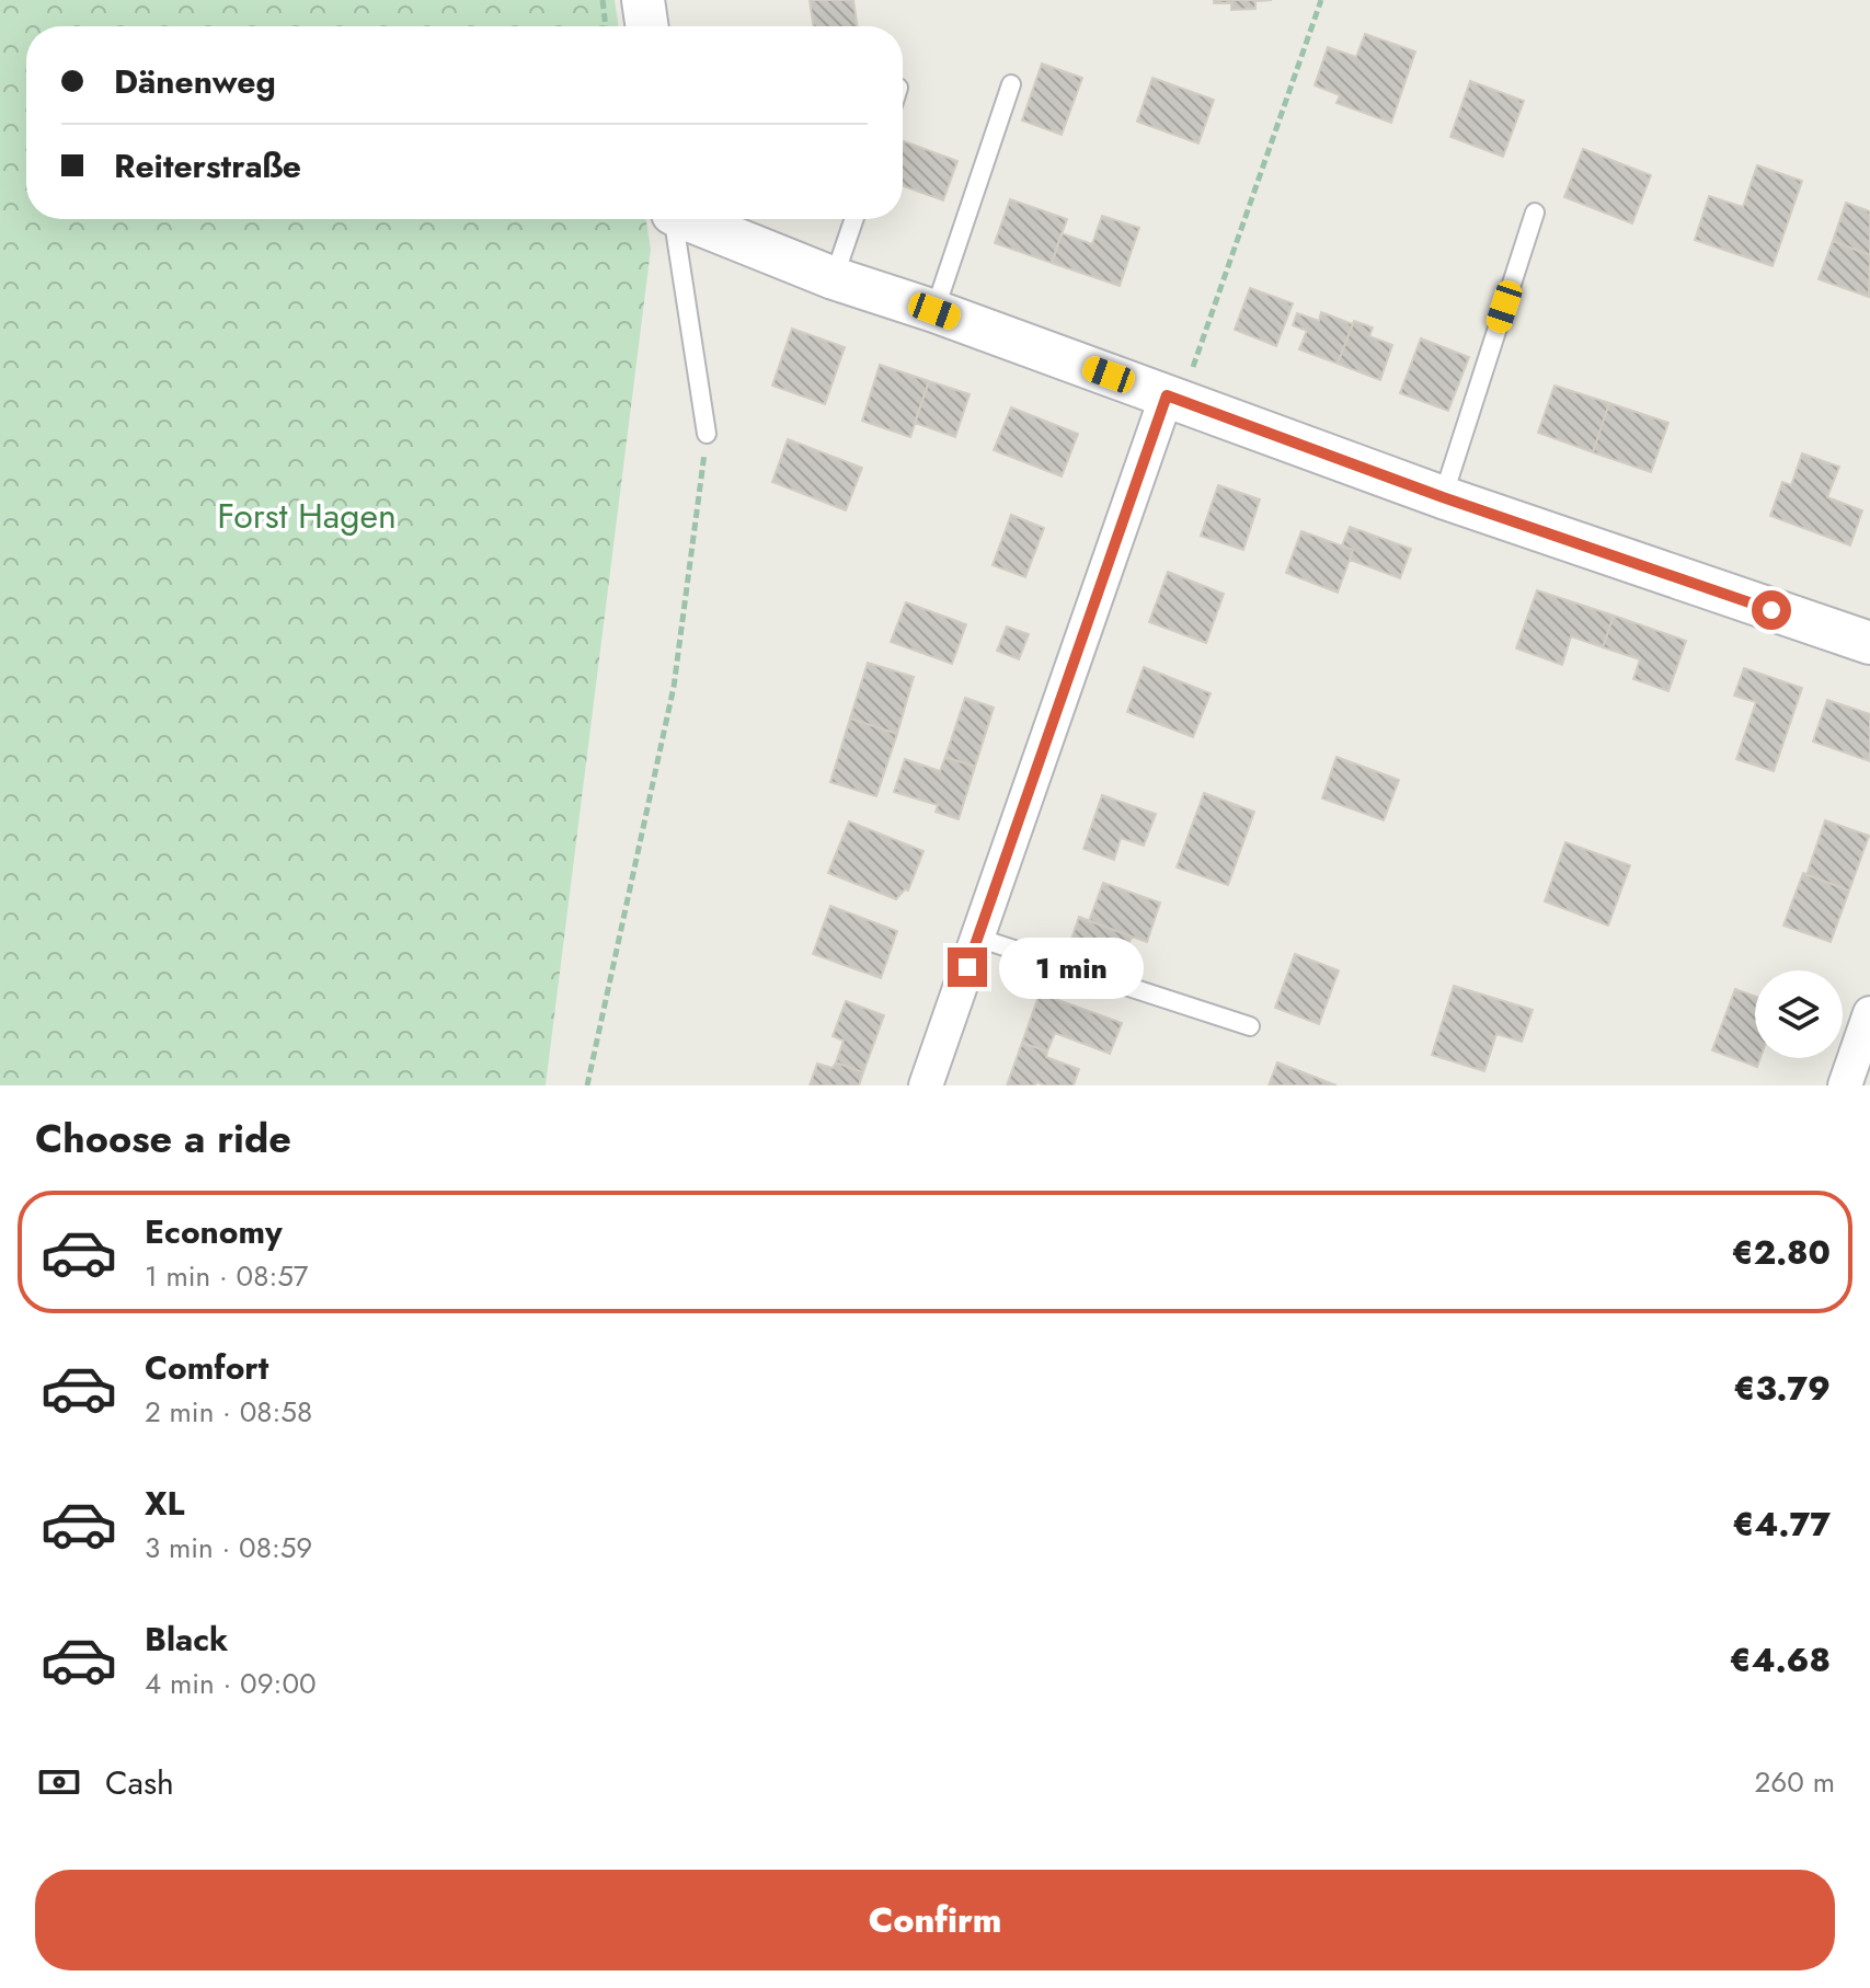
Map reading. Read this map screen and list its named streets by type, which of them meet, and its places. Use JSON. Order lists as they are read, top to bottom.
{
  "parks": ["Forst Hagen"],
  "page": {
    "banner": ["Dänenweg", "Reiterstraße"],
    "bubble": "1 min",
    "heading": "Choose a ride",
    "list": [
      {
        "name": "Economy",
        "note": "1 min · 08:57",
        "value": "€2.80"
      },
      {
        "name": "Comfort",
        "note": "2 min · 08:58",
        "value": "€3.79"
      },
      {
        "name": "XL",
        "note": "3 min · 08:59",
        "value": "€4.77"
      },
      {
        "name": "Black",
        "note": "4 min · 09:00",
        "value": "€4.68"
      }
    ],
    "pay": ["Cash", "260 m"],
    "buttons": "Confirm"
  }
}
